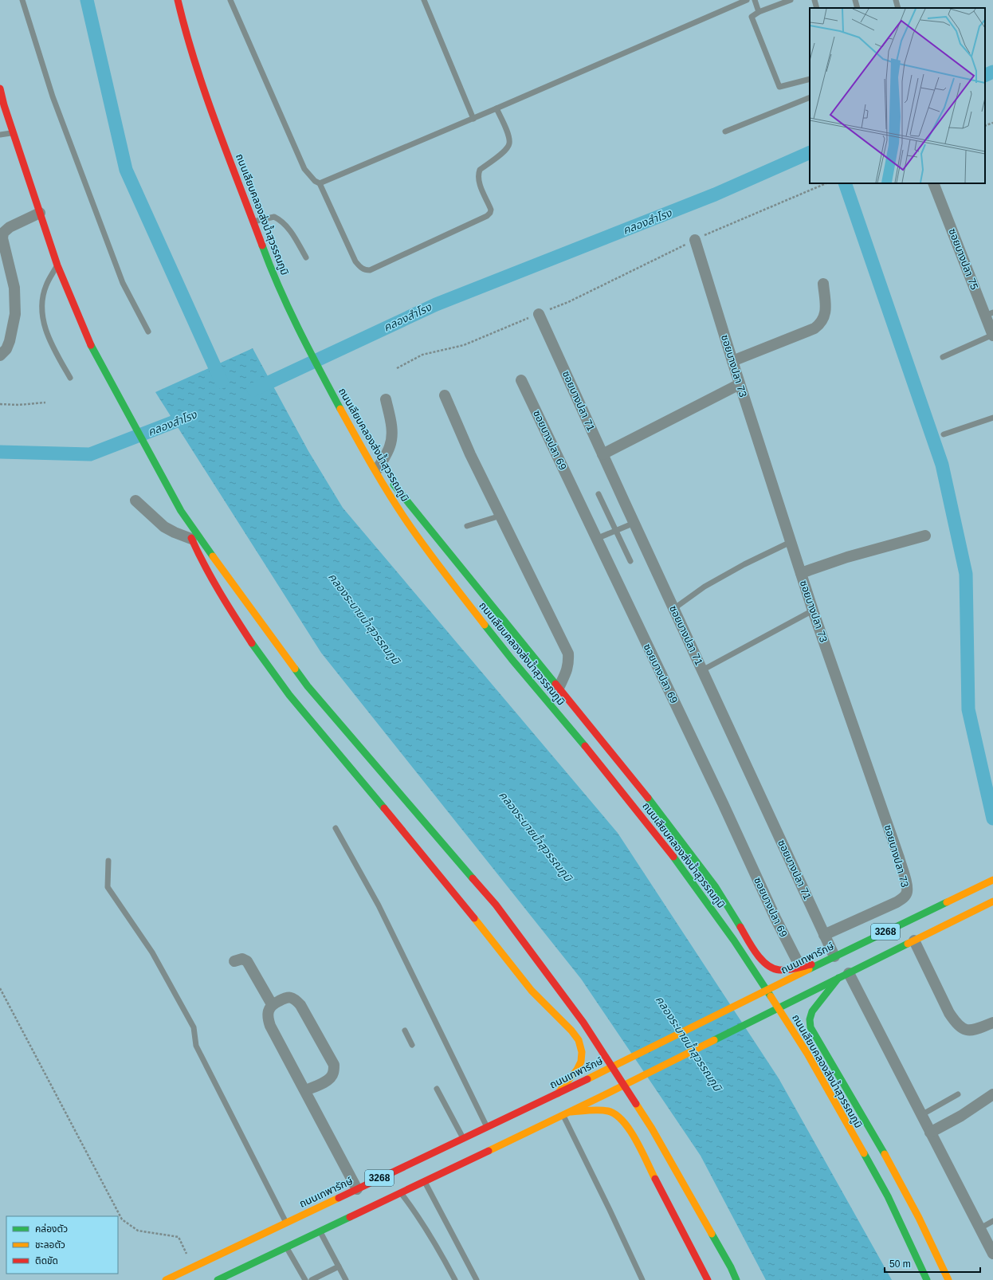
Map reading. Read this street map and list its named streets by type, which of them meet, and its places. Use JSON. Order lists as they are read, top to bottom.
{
  "streets": {
    "main road": ["ถนนเลียบคลองส่งน้ำสุวรรณภูมิ", "3268", "ถนนเทพารักษ์"],
    "street": [
      "ซอยบางปลา 75",
      "ซอยบางปลา 73",
      "ซอยบางปลา 71",
      "ซอยบางปลา 69"
    ]
  },
  "crossings": [
    ["ซอยบางปลา 73", "ซอยบางปลา 71"],
    ["ซอยบางปลา 71", "ถนนเทพารักษ์"]
  ],
  "water": ["คลองสำโรง", "คลองระบายน้ำสุวรรณภูมิ"],
  "legend": ["คล่องตัว", "ชะลอตัว", "ติดขัด"],
  "scale_bar": "50 m"
}
